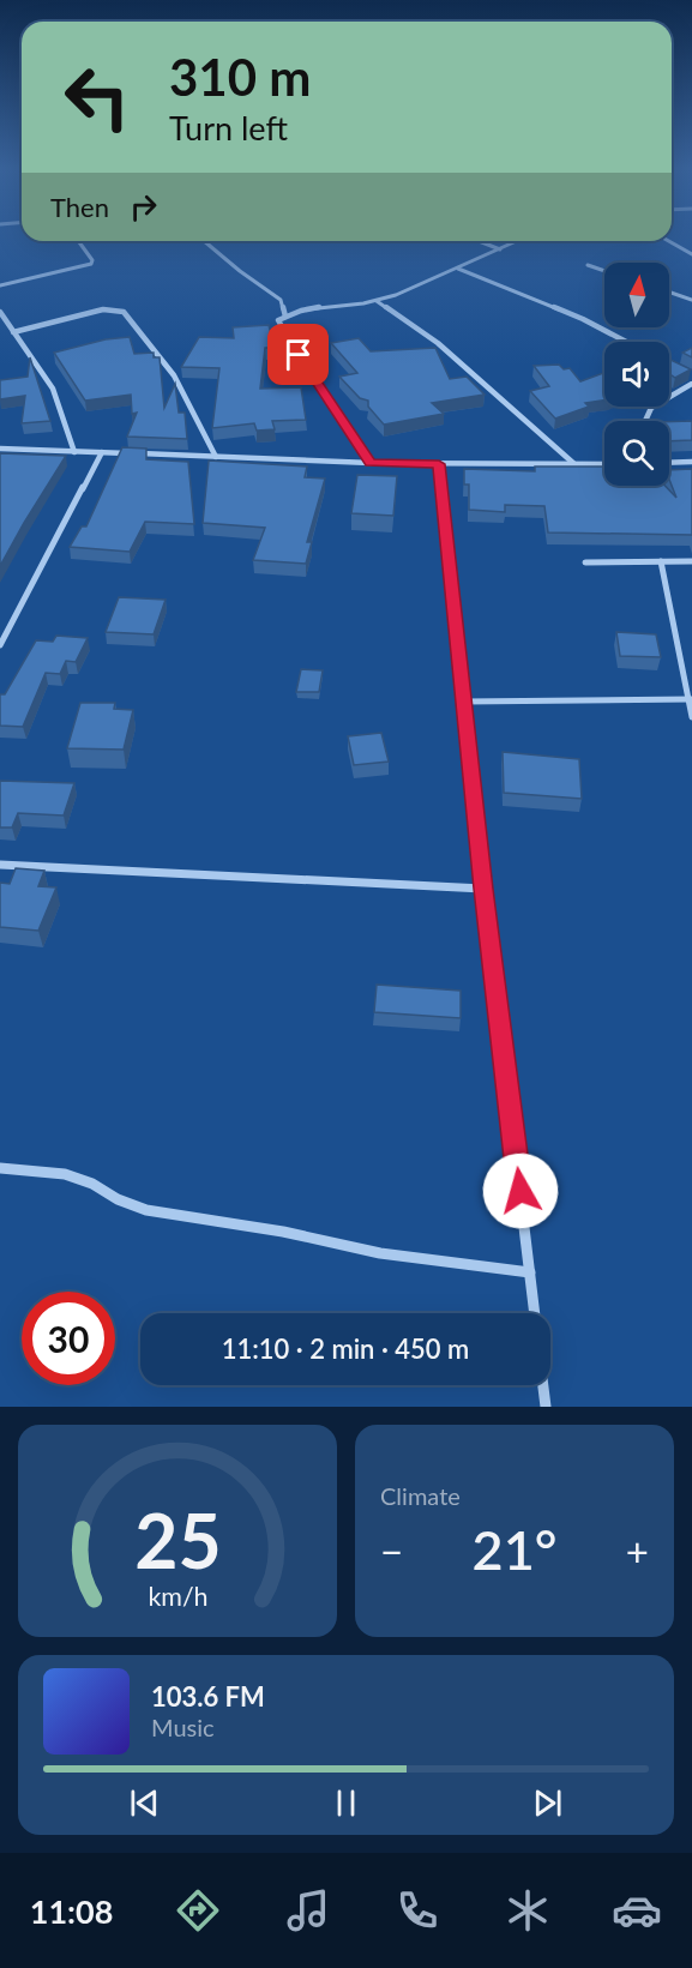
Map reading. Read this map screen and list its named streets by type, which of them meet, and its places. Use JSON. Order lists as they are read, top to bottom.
{
  "north": "top",
  "page": {
    "turn": ["310 m", "Turn left"],
    "then": "Then",
    "limit": "30",
    "trip": "11:10 · 2 min · 450 m",
    "tile": "Climate",
    "heat": ["−", "21°", "+"],
    "song": ["103.6 FM", "Music"],
    "tabs": "11:08",
    "gauge": ["25", "km/h"]
  }
}
